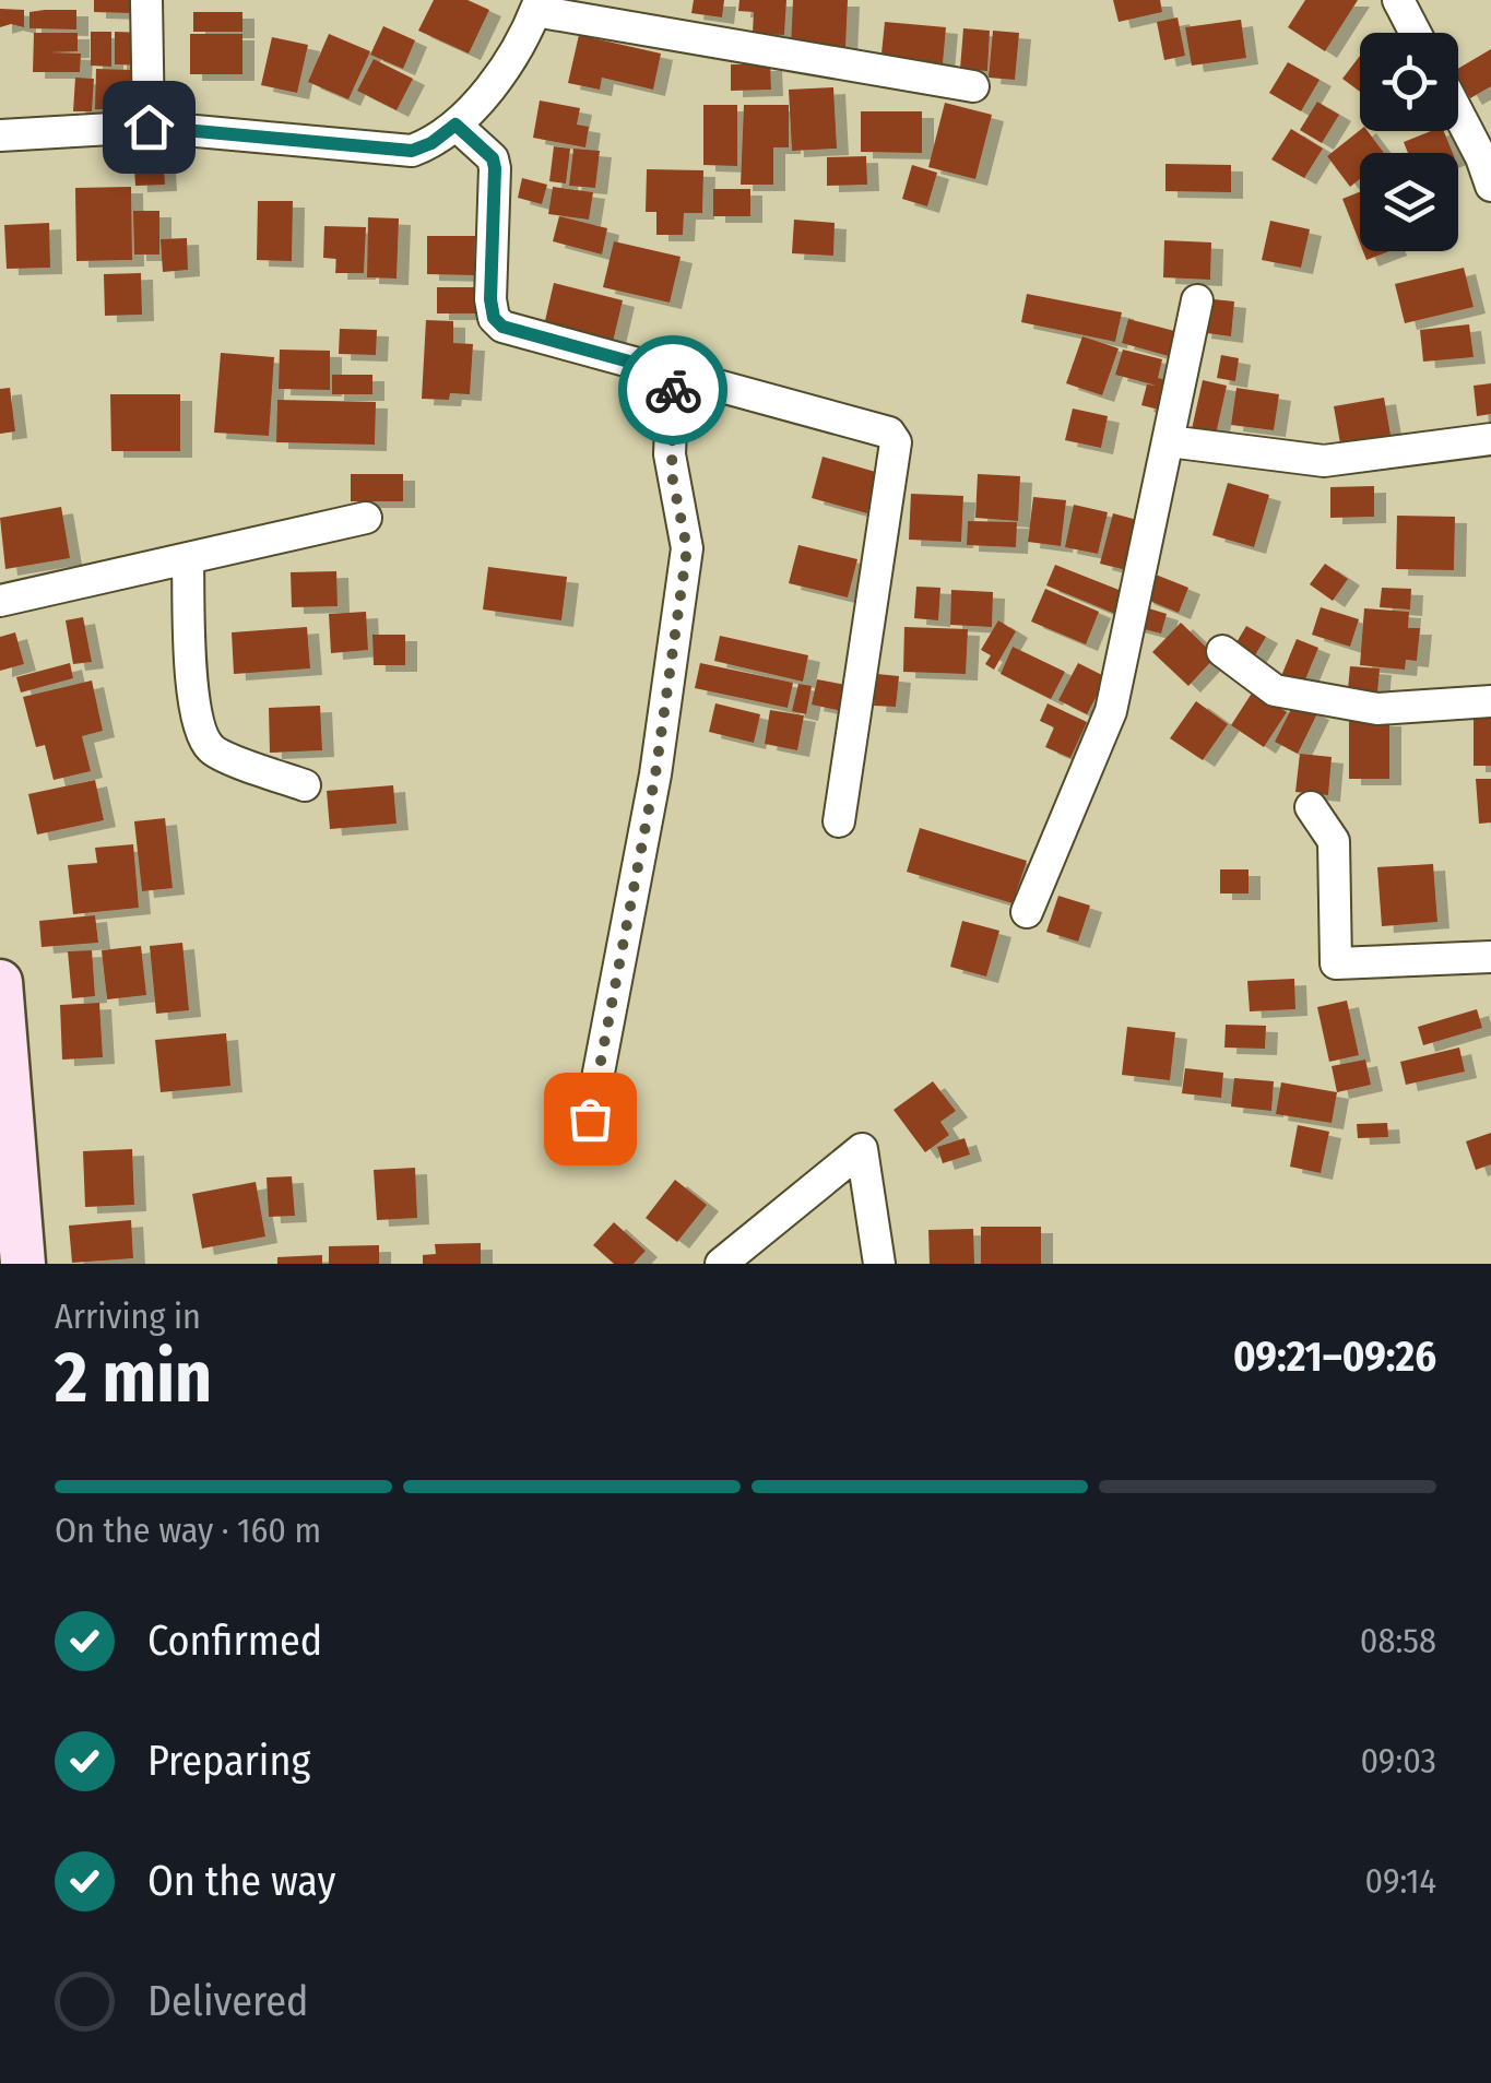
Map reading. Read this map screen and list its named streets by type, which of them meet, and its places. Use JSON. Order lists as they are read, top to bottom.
{
  "page": {
    "heading": ["2 min", "Arriving in", "09:21–09:26"],
    "bar": "On the way · 160 m",
    "list": [
      ["Confirmed", "08:58"],
      ["Preparing", "09:03"],
      ["On the way", "09:14"],
      "Delivered"
    ]
  }
}
